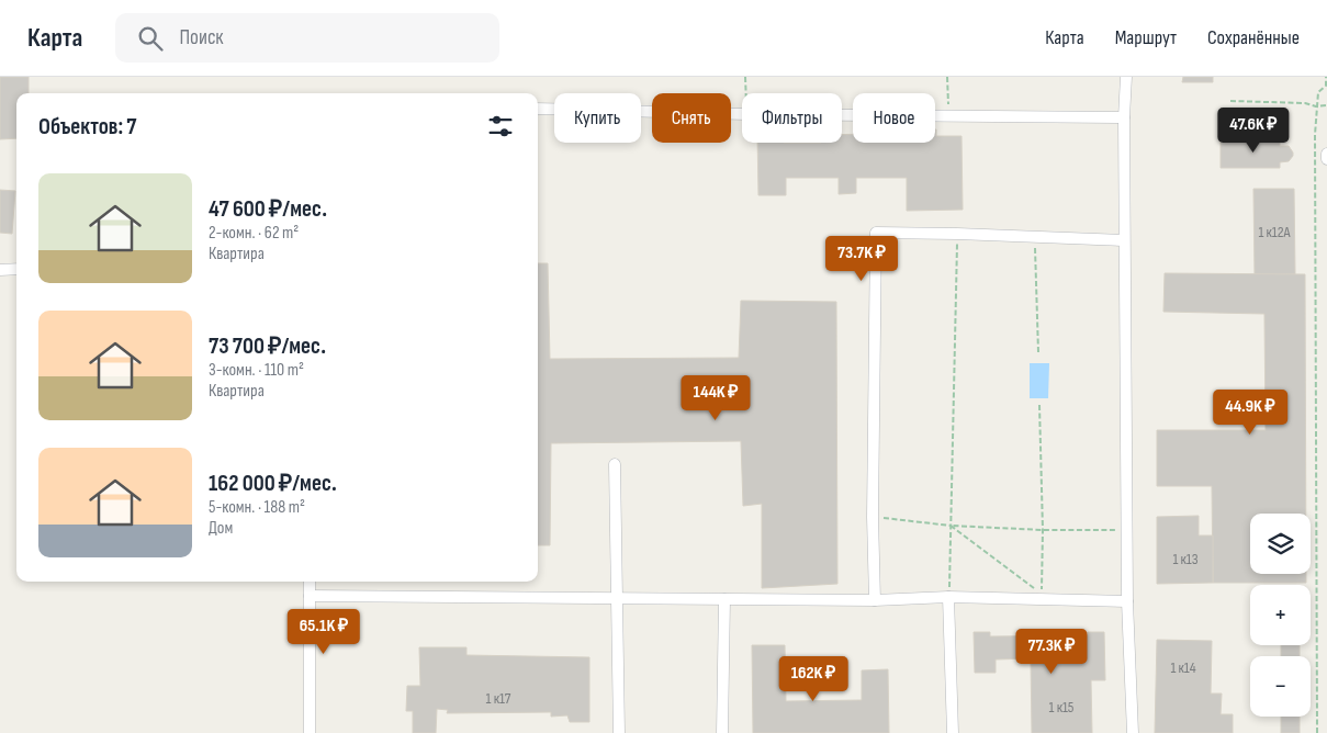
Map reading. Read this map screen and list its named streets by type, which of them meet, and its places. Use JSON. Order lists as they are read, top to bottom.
{
  "house_numbers": [
    "1 к12А",
    "1 к13",
    "1 к14",
    "1 к17",
    "1 к15"
  ],
  "page": {
    "header": "Карта",
    "search": "Поиск",
    "nav": ["Карта", "Маршрут", "Сохранённые"],
    "chip": [
      "Купить",
      "Снять",
      "Фильтры",
      "Новое"
    ],
    "heading": "Объектов: 7",
    "price": [
      "47.6K ₽",
      "73.7K ₽",
      "144K ₽",
      "44.9K ₽",
      "65.1K ₽",
      "77.3K ₽",
      "162K ₽"
    ],
    "list": [
      {
        "name": "47 600 ₽/мес.",
        "note": "2-комн. · 62 m² · Квартира"
      },
      {
        "name": "73 700 ₽/мес.",
        "note": "3-комн. · 110 m² · Квартира"
      },
      {
        "name": "162 000 ₽/мес.",
        "note": "5-комн. · 188 m² · Дом"
      }
    ],
    "map_buttons": ["+", "−"]
  }
}
